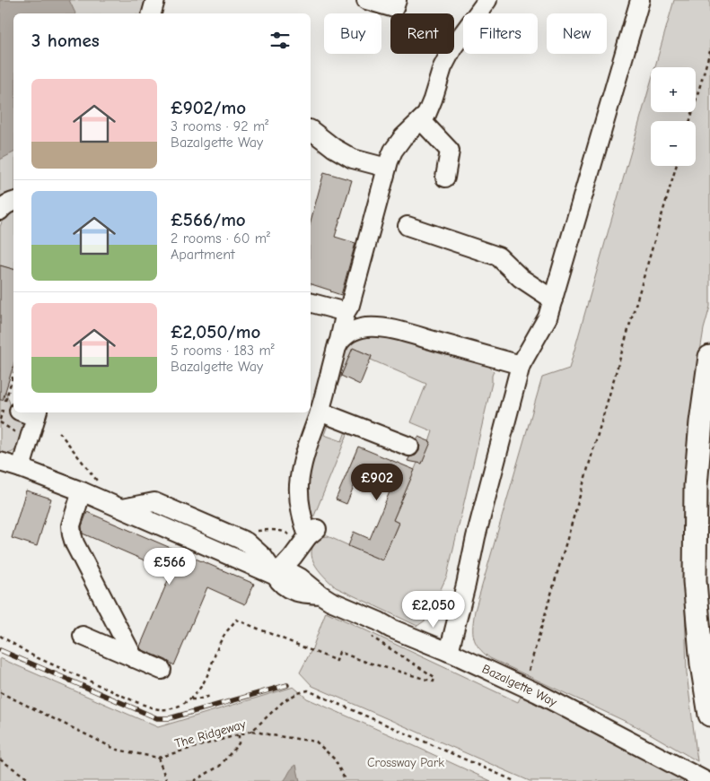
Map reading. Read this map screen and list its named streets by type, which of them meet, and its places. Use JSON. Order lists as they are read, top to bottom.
{
  "streets": {
    "street": ["Bazalgette Way"],
    "path": ["The Ridgeway"]
  },
  "parks": ["Crossway Park"],
  "page": {
    "chip": [
      "Buy",
      "Rent",
      "Filters",
      "New"
    ],
    "heading": "3 homes",
    "map_buttons": ["+", "−"],
    "list": [
      {
        "name": "£902/mo",
        "note": "3 rooms · 92 m² · Bazalgette Way"
      },
      {
        "name": "£566/mo",
        "note": "2 rooms · 60 m² · Apartment"
      },
      {
        "name": "£2,050/mo",
        "note": "5 rooms · 183 m² · Bazalgette Way"
      }
    ],
    "price": ["£902", "£566", "£2,050"]
  }
}
